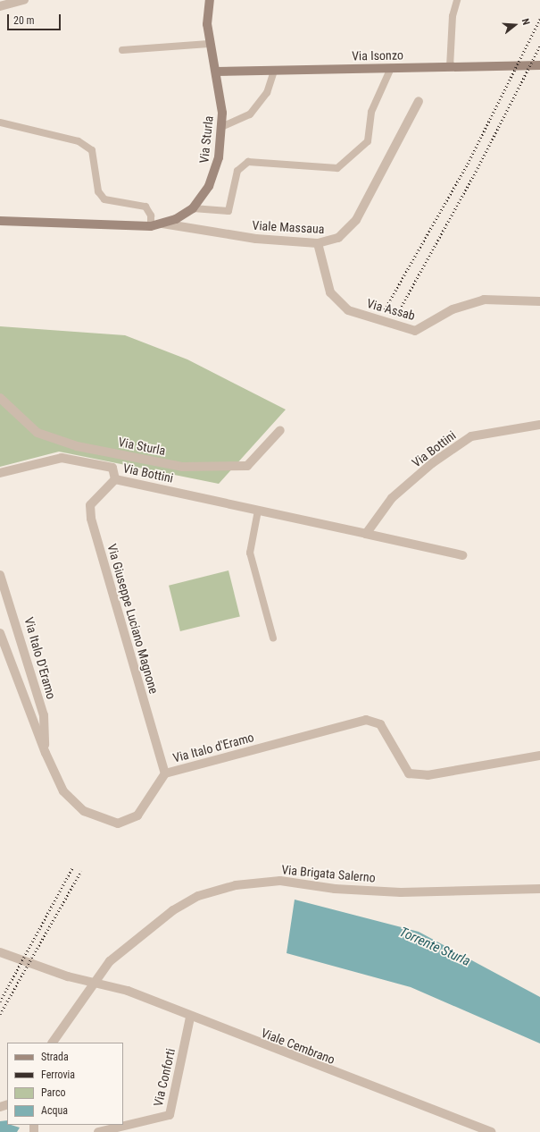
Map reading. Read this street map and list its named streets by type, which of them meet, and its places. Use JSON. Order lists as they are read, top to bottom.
{
  "streets": {
    "main road": ["Via Isonzo", "Via Sturla"],
    "street": [
      "Viale Massaua",
      "Via Assab",
      "Via Bottini",
      "Via Giuseppe Luciano Magnone",
      "Via Italo D'Eramo",
      "Via Italo d'Eramo",
      "Via Brigata Salerno",
      "Viale Cembrano",
      "Via Conforti"
    ]
  },
  "crossings": [
    ["Via Isonzo", "Via Sturla"],
    ["Via Sturla", "Viale Massaua"],
    ["Viale Massaua", "Via Assab"],
    ["Via Bottini", "Via Giuseppe Luciano Magnone"],
    ["Via Giuseppe Luciano Magnone", "Via Italo d'Eramo"],
    ["Via Italo D'Eramo", "Via Italo d'Eramo"],
    ["Via Brigata Salerno", "Viale Cembrano"],
    ["Viale Cembrano", "Via Conforti"]
  ],
  "water": ["Torrente Sturla"],
  "legend": [
    "Strada",
    "Ferrovia",
    "Parco",
    "Acqua"
  ],
  "scale_bar": "20 m",
  "north": "right"
}
